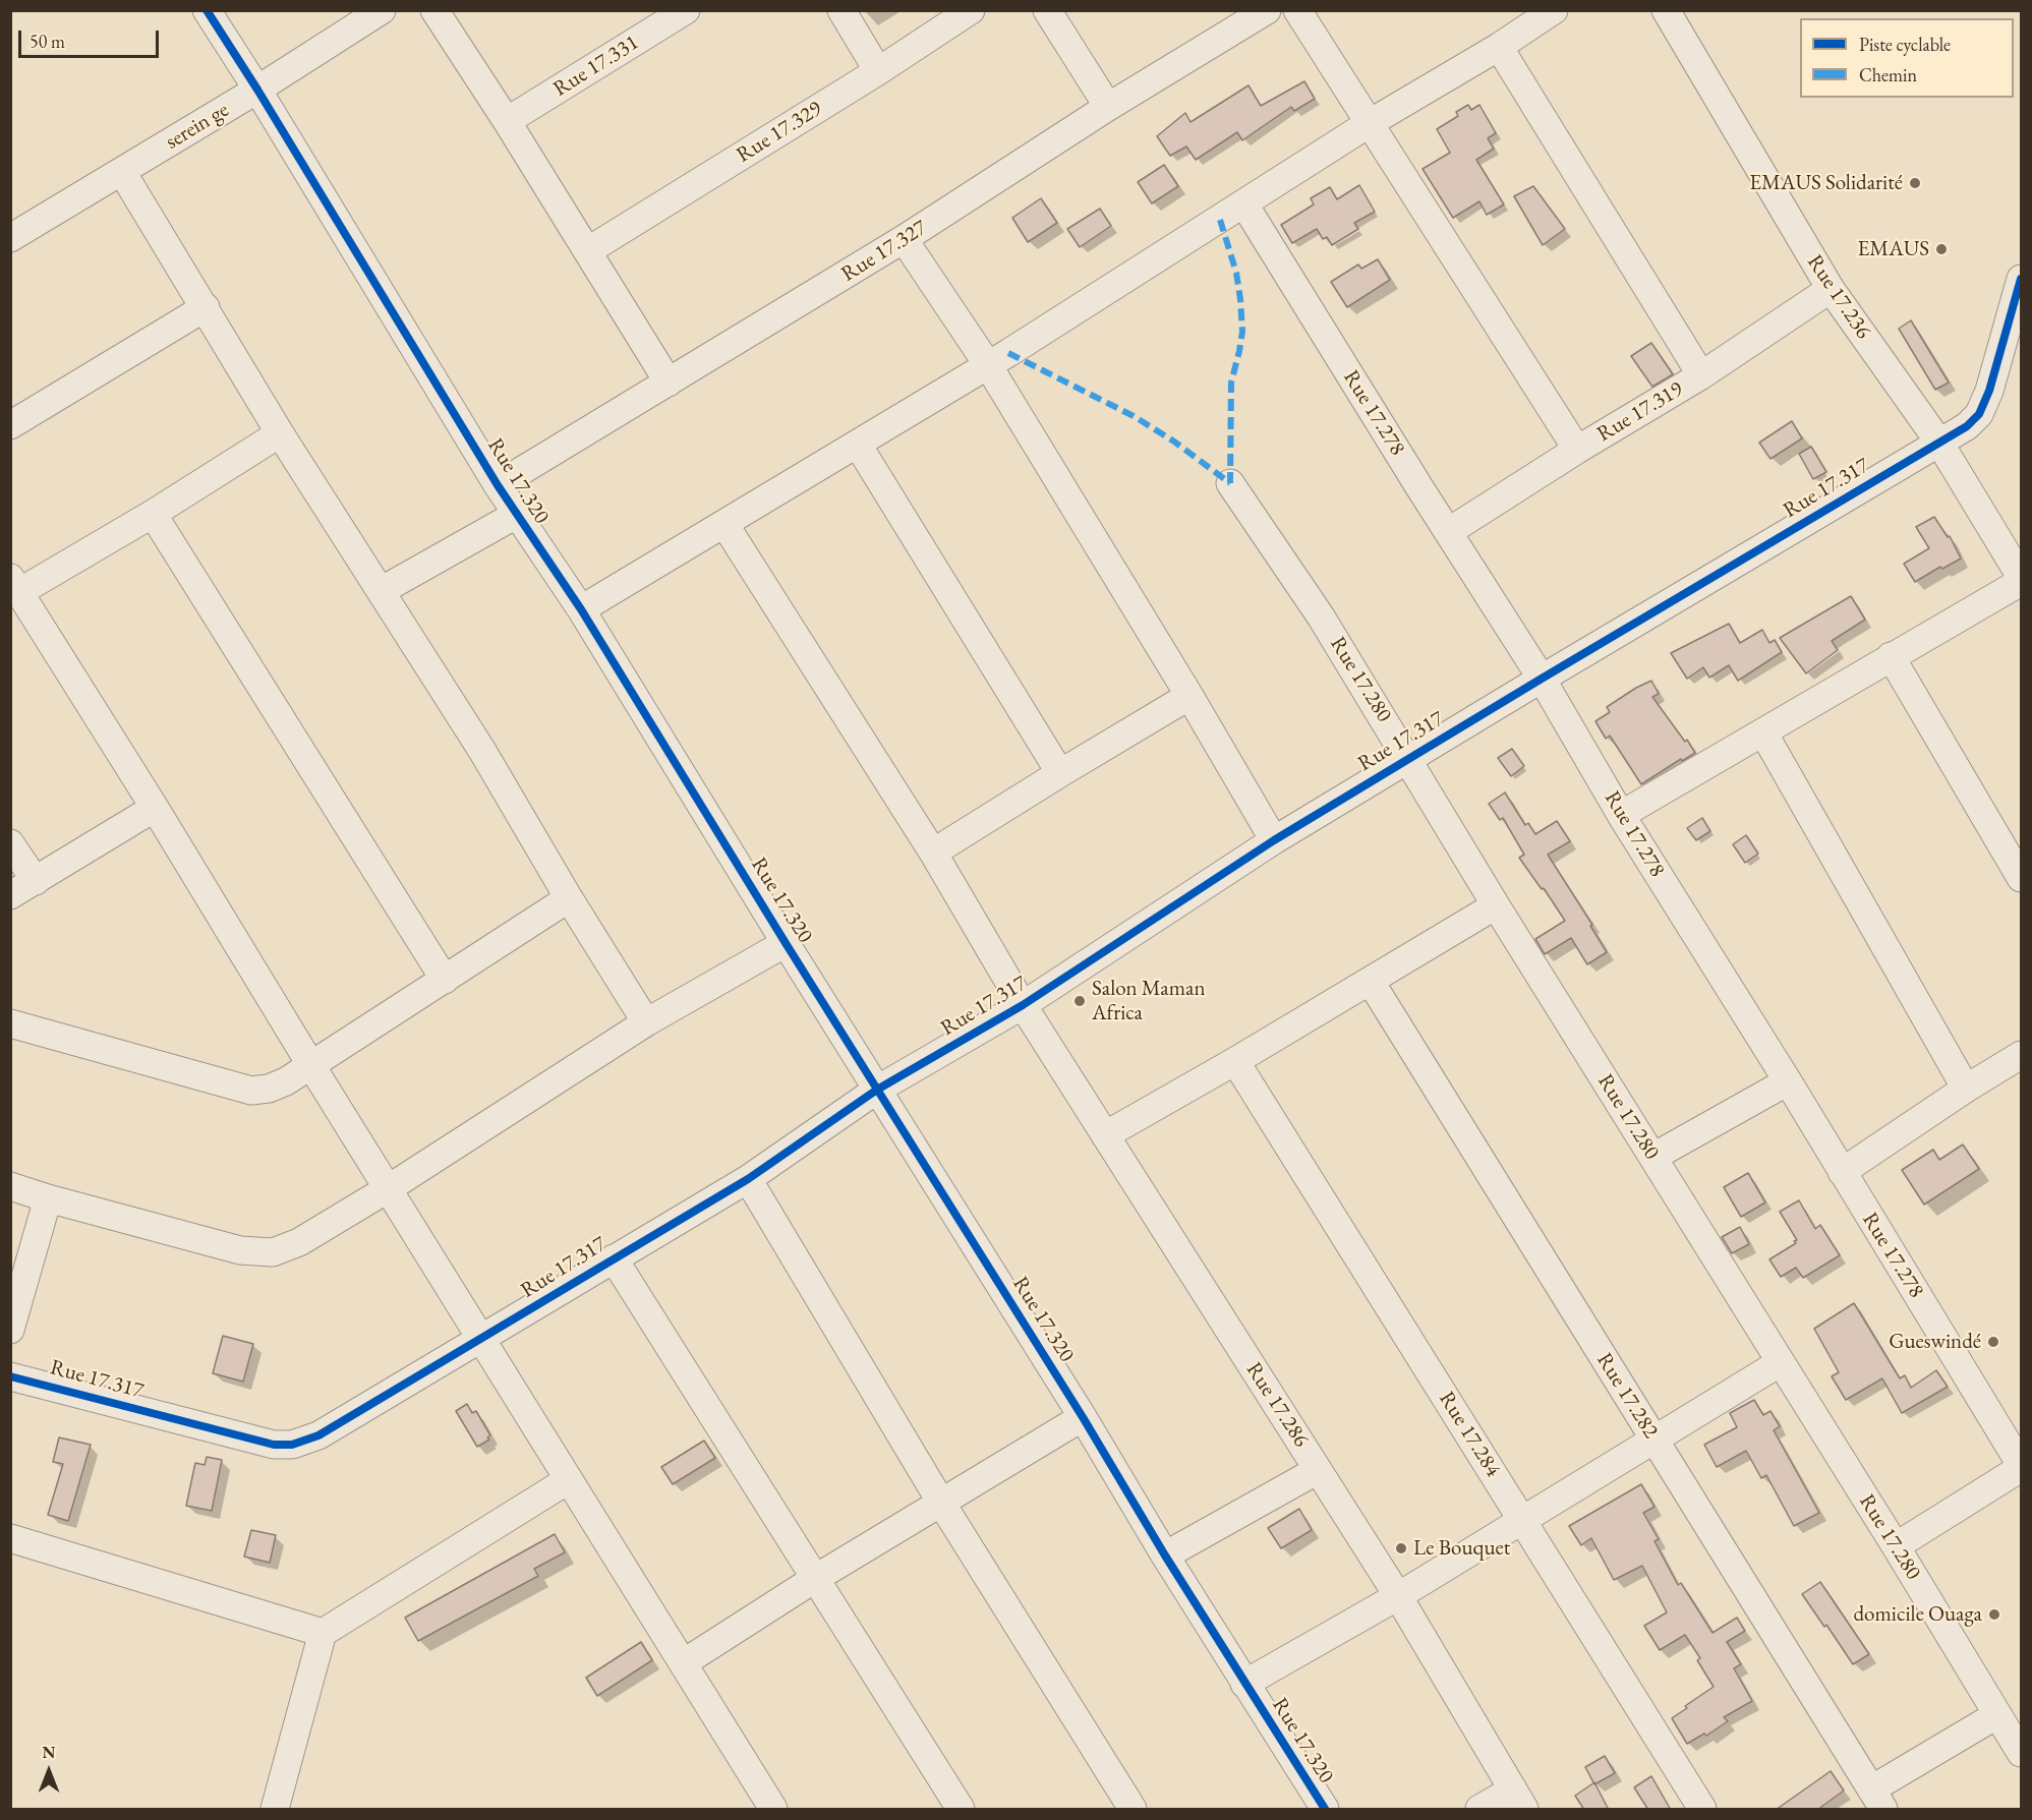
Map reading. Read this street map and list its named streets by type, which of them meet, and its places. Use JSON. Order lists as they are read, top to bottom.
{
  "streets": {
    "street": [
      "Rue 17.331",
      "serein ge",
      "Rue 17.329",
      "Rue 17.327",
      "Rue 17.236",
      "Rue 17.319",
      "Rue 17.278",
      "Rue 17.320",
      "Rue 17.317",
      "Rue 17.280",
      "Rue 17.282",
      "Rue 17.286",
      "Rue 17.284"
    ]
  },
  "crossings": [
    ["serein ge", "Rue 17.320"],
    ["Rue 17.327", "Rue 17.320"],
    ["Rue 17.236", "Rue 17.319"],
    ["Rue 17.236", "Rue 17.317"],
    ["Rue 17.319", "Rue 17.278"],
    ["Rue 17.278", "Rue 17.317"],
    ["Rue 17.320", "Rue 17.317"],
    ["Rue 17.317", "Rue 17.280"],
    ["Rue 17.317", "Rue 17.286"]
  ],
  "places": [
    "EMAUS Solidarité",
    "EMAUS",
    "Salon Maman Africa",
    "Gueswindé",
    "Le Bouquet",
    "domicile Ouaga"
  ],
  "legend": ["Piste cyclable", "Chemin"],
  "scale_bar": "50 m",
  "north": "top"
}
